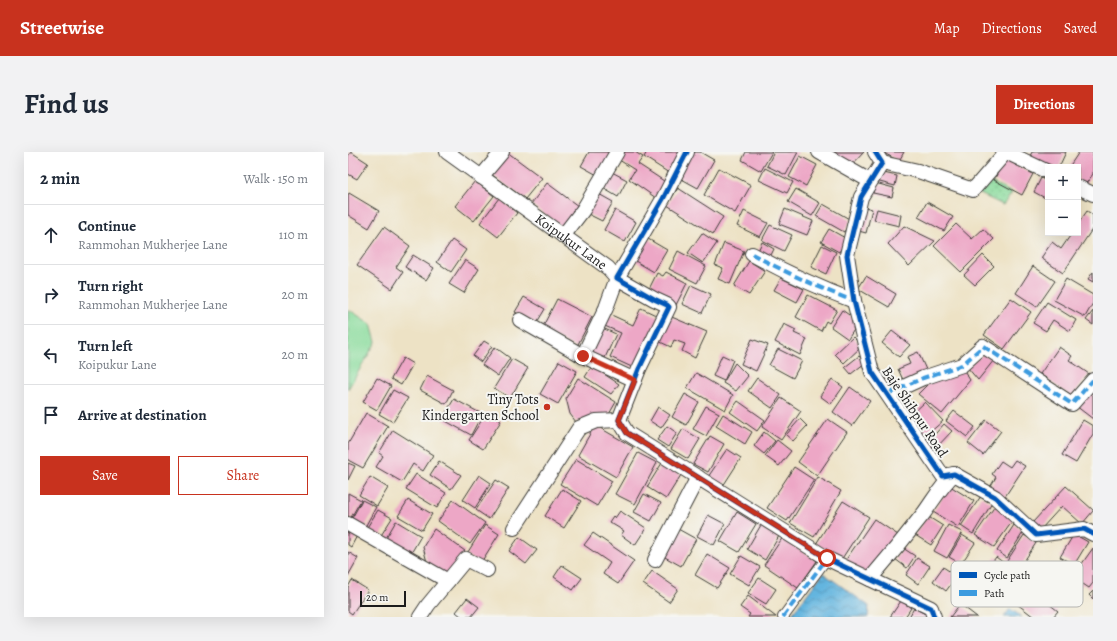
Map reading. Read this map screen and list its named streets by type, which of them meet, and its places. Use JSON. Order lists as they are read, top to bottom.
{
  "streets": {
    "street": ["Koipukur Lane", "Baje Shibpur Road"]
  },
  "places": ["Tiny Tots Kindergarten School"],
  "legend": ["Cycle path", "Path"],
  "scale_bar": "20 m",
  "page": {
    "header": "Streetwise",
    "nav": ["Map", "Directions", "Saved"],
    "title": "Find us",
    "buttons": [
      "Directions",
      ["Save", "Share"]
    ],
    "heading": ["2 min", "Walk · 150 m"],
    "map_buttons": ["+", "−"],
    "list": [
      ["Continue", "Rammohan Mukherjee Lane", "110 m"],
      ["Turn right", "Rammohan Mukherjee Lane", "20 m"],
      ["Turn left", "Koipukur Lane", "20 m"],
      "Arrive at destination"
    ],
    "scale": "20 m"
  }
}
